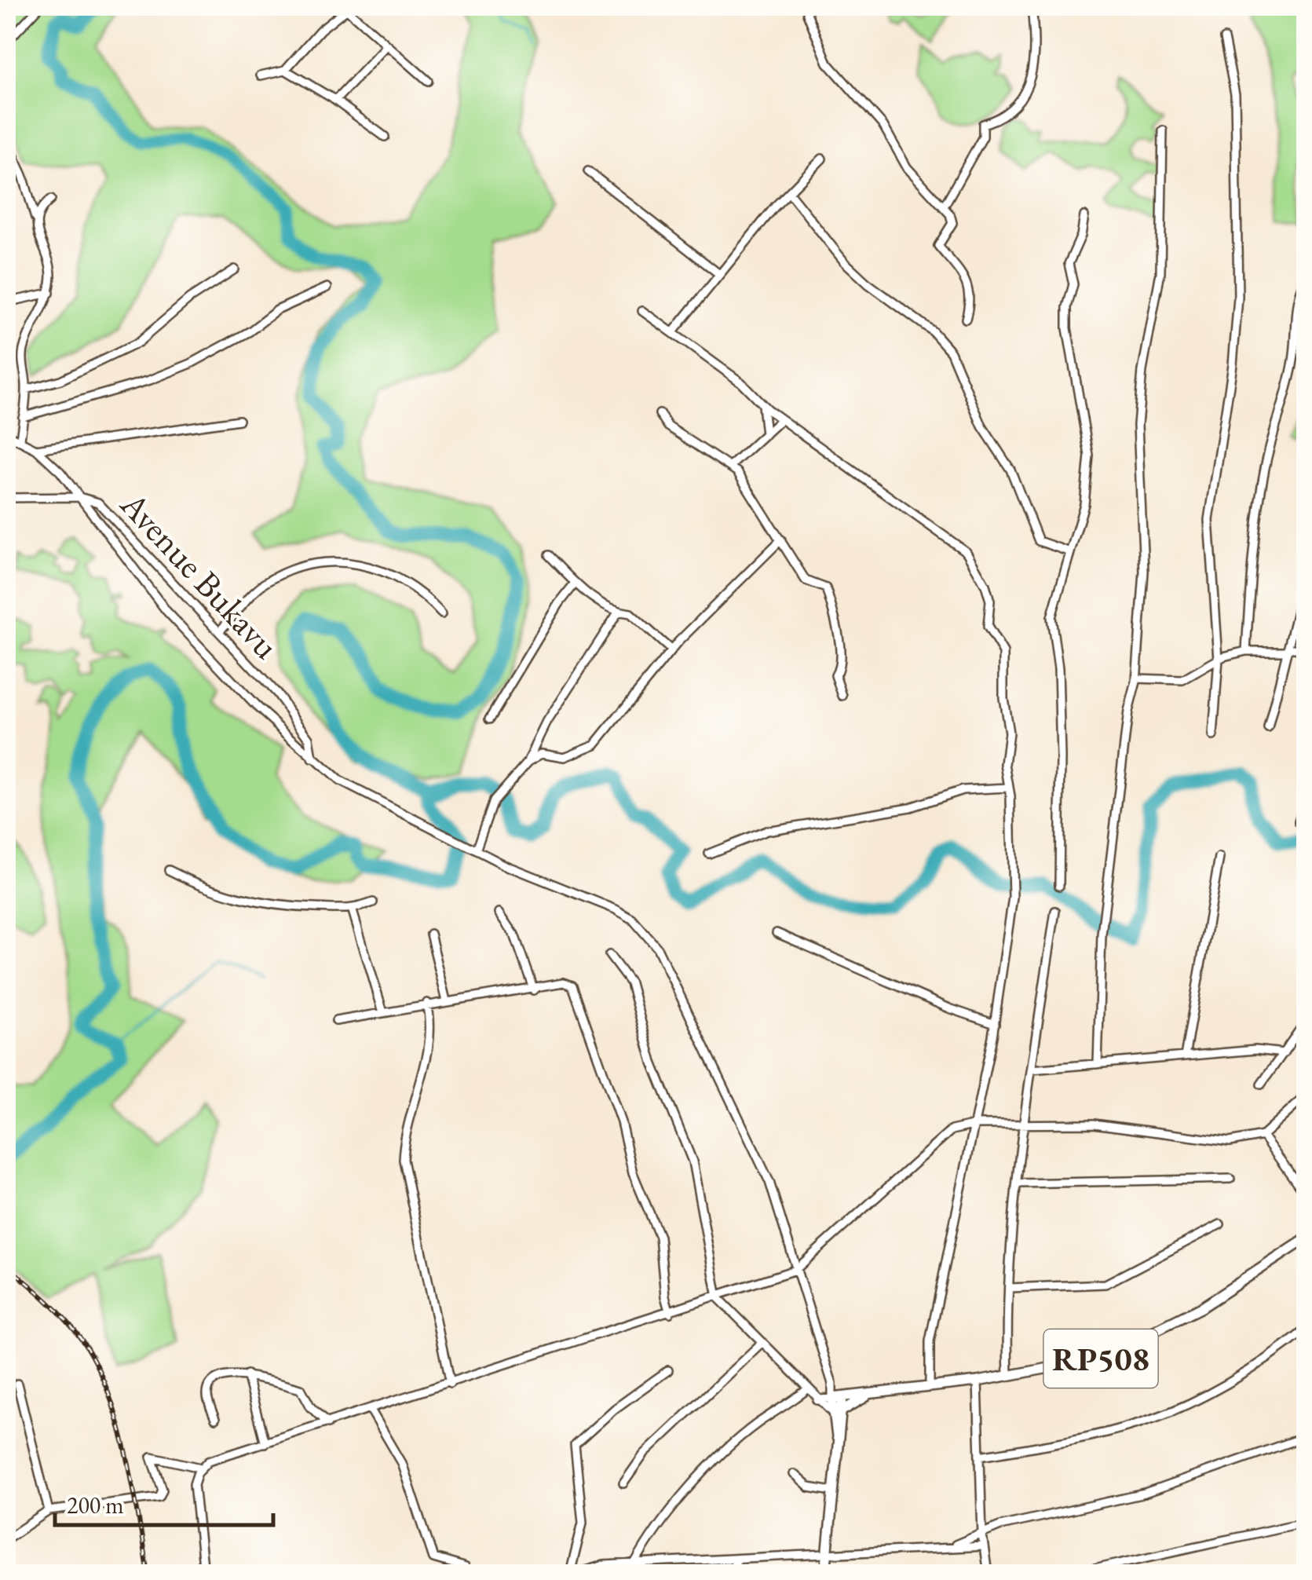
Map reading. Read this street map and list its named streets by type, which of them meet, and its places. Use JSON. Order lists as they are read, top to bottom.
{
  "streets": {
    "main road": ["RP508"],
    "street": ["Avenue Bukavu"]
  },
  "scale_bar": "200 m"
}
